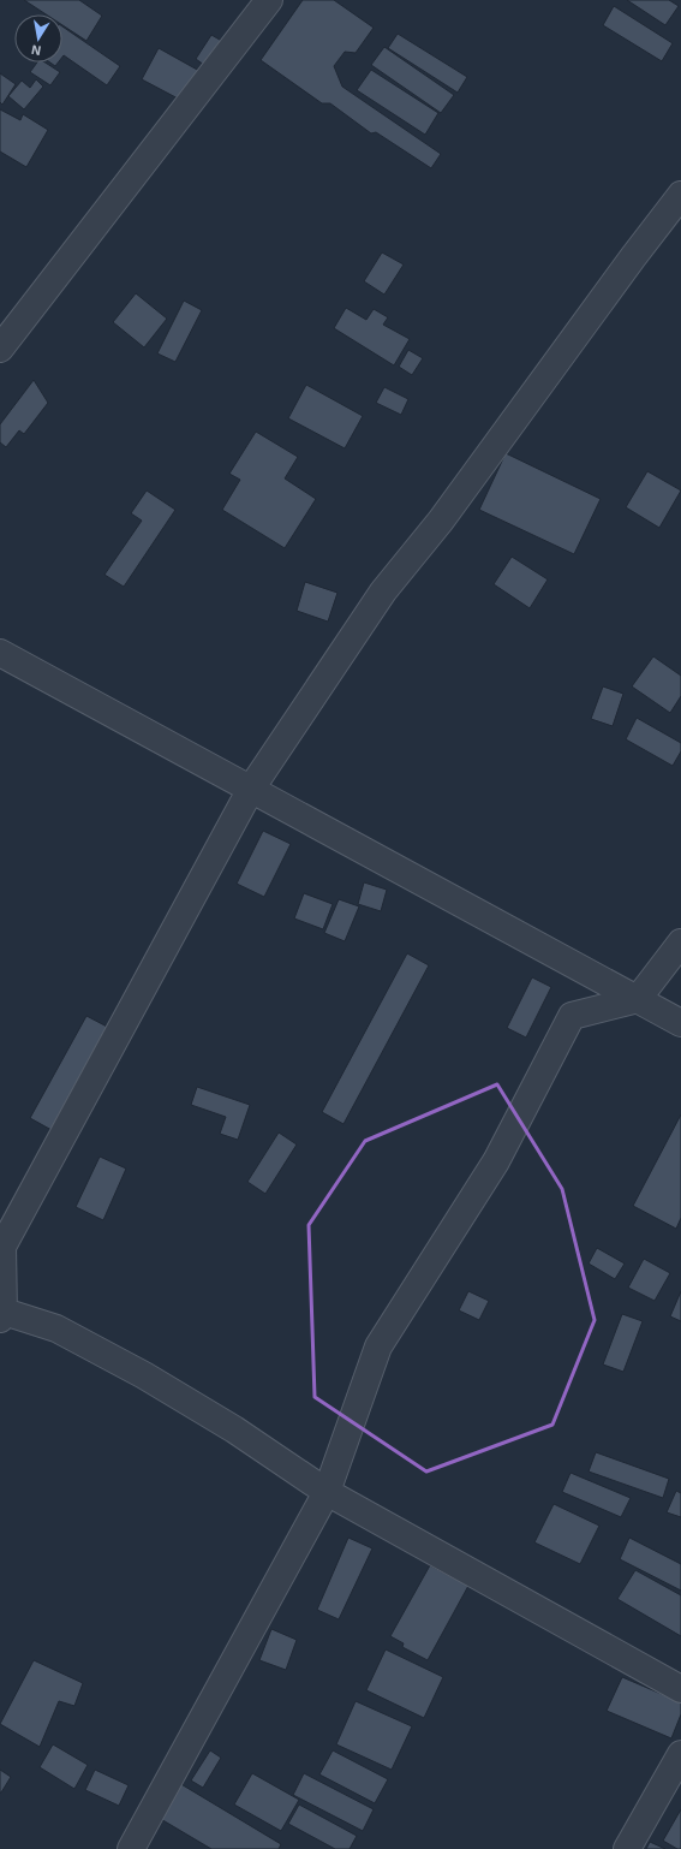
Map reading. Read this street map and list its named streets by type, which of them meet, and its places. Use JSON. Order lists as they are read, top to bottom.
{
  "north": "bottom"
}
